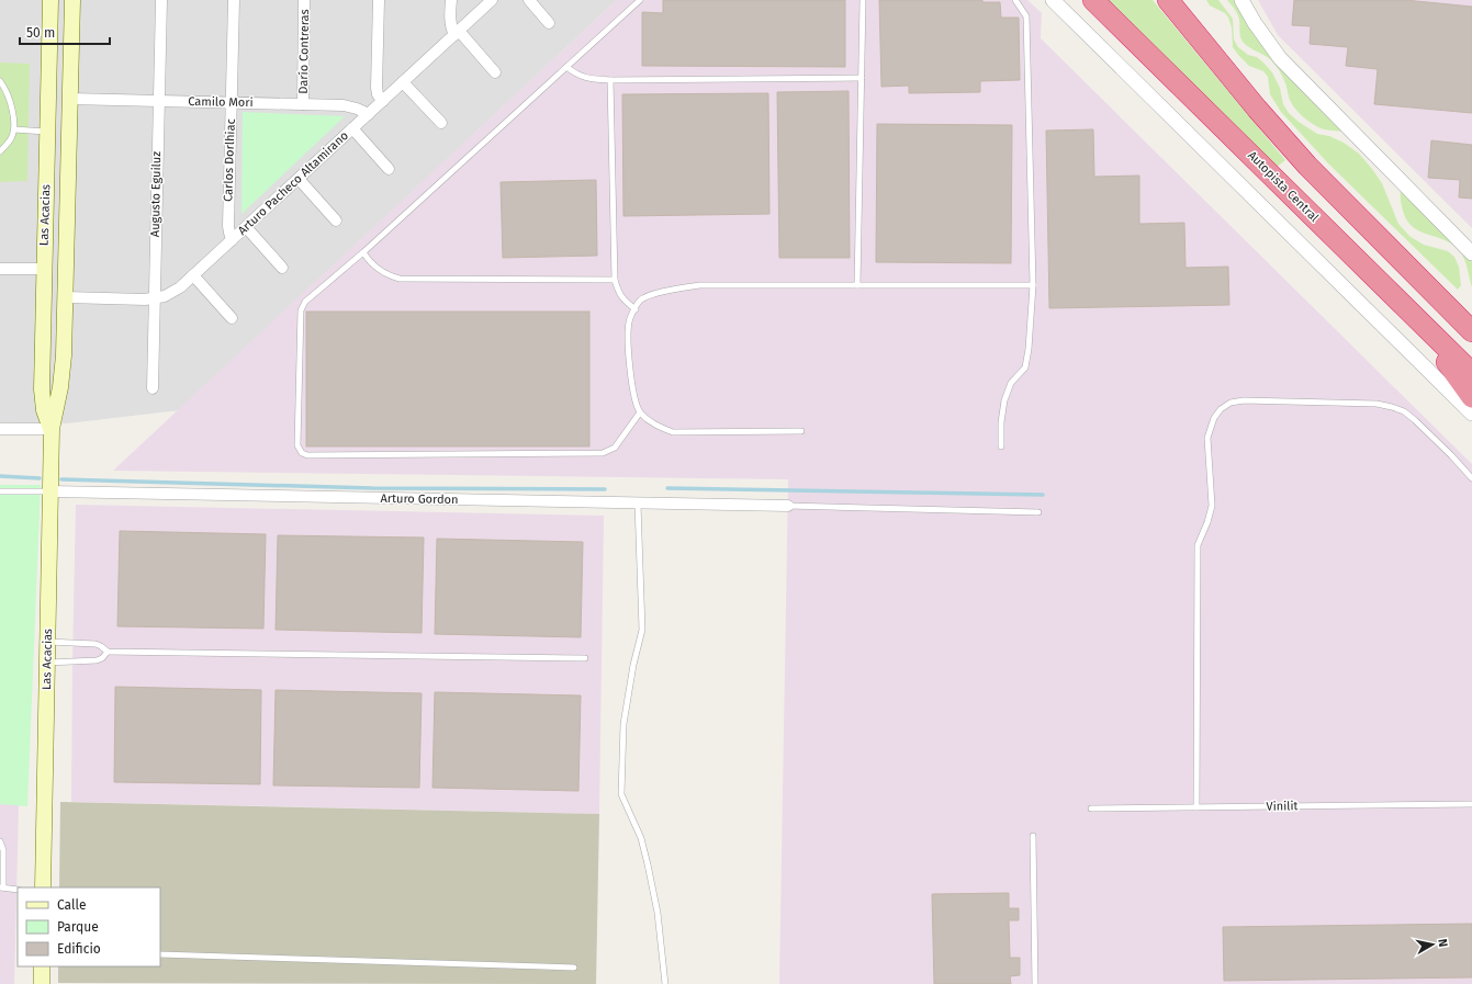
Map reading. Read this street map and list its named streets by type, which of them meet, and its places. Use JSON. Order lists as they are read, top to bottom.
{
  "streets": {
    "highway": ["Autopista Central"],
    "main road": ["Las Acacias"],
    "street": [
      "Darío Contreras",
      "Camilo Mori",
      "Carlos Dorlhiac",
      "Arturo Pacheco Altamirano",
      "Augusto Eguiluz",
      "Arturo Gordon"
    ],
    "lane": ["Vinilit"]
  },
  "crossings": [
    ["Darío Contreras", "Camilo Mori"],
    ["Camilo Mori", "Carlos Dorlhiac"],
    ["Camilo Mori", "Arturo Pacheco Altamirano"],
    ["Camilo Mori", "Augusto Eguiluz"],
    ["Camilo Mori", "Las Acacias"],
    ["Carlos Dorlhiac", "Arturo Pacheco Altamirano"],
    ["Arturo Pacheco Altamirano", "Augusto Eguiluz"],
    ["Arturo Pacheco Altamirano", "Las Acacias"],
    ["Las Acacias", "Arturo Gordon"]
  ],
  "legend": ["Calle", "Parque", "Edificio"],
  "scale_bar": "50 m",
  "north": "right"
}
